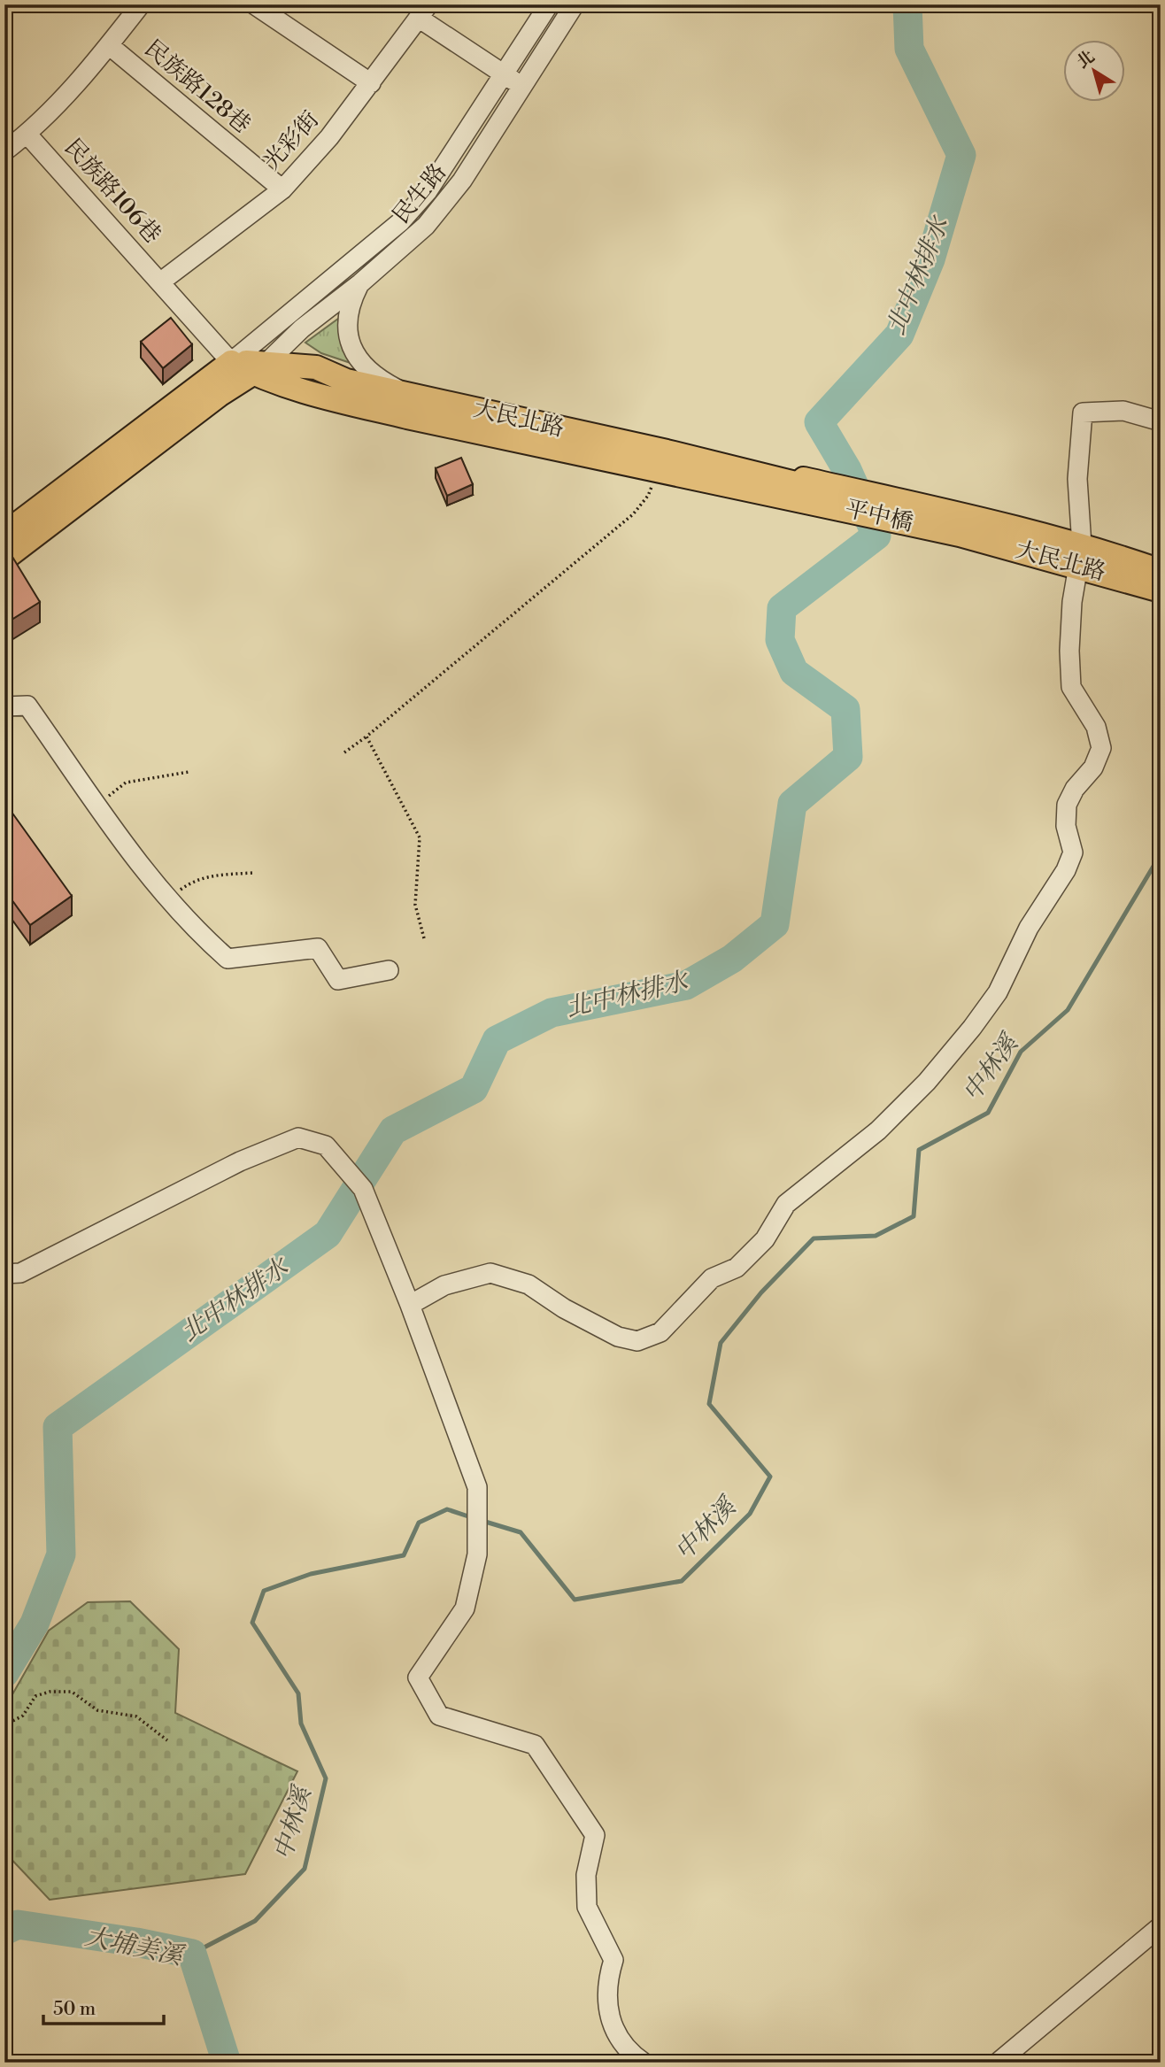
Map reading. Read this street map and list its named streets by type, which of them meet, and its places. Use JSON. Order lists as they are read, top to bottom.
{
  "streets": {
    "main road": ["民生路", "大民北路", "平中橋"],
    "street": ["民族路128巷", "光彩街", "民族路106巷"]
  },
  "crossings": [
    ["民族路128巷", "光彩街"],
    ["光彩街", "民族路106巷"],
    ["民生路", "大民北路"],
    ["大民北路", "平中橋"]
  ],
  "water": ["北中林排水", "中林溪", "大埔美溪"],
  "scale_bar": "50 m",
  "north": "top left"
}
